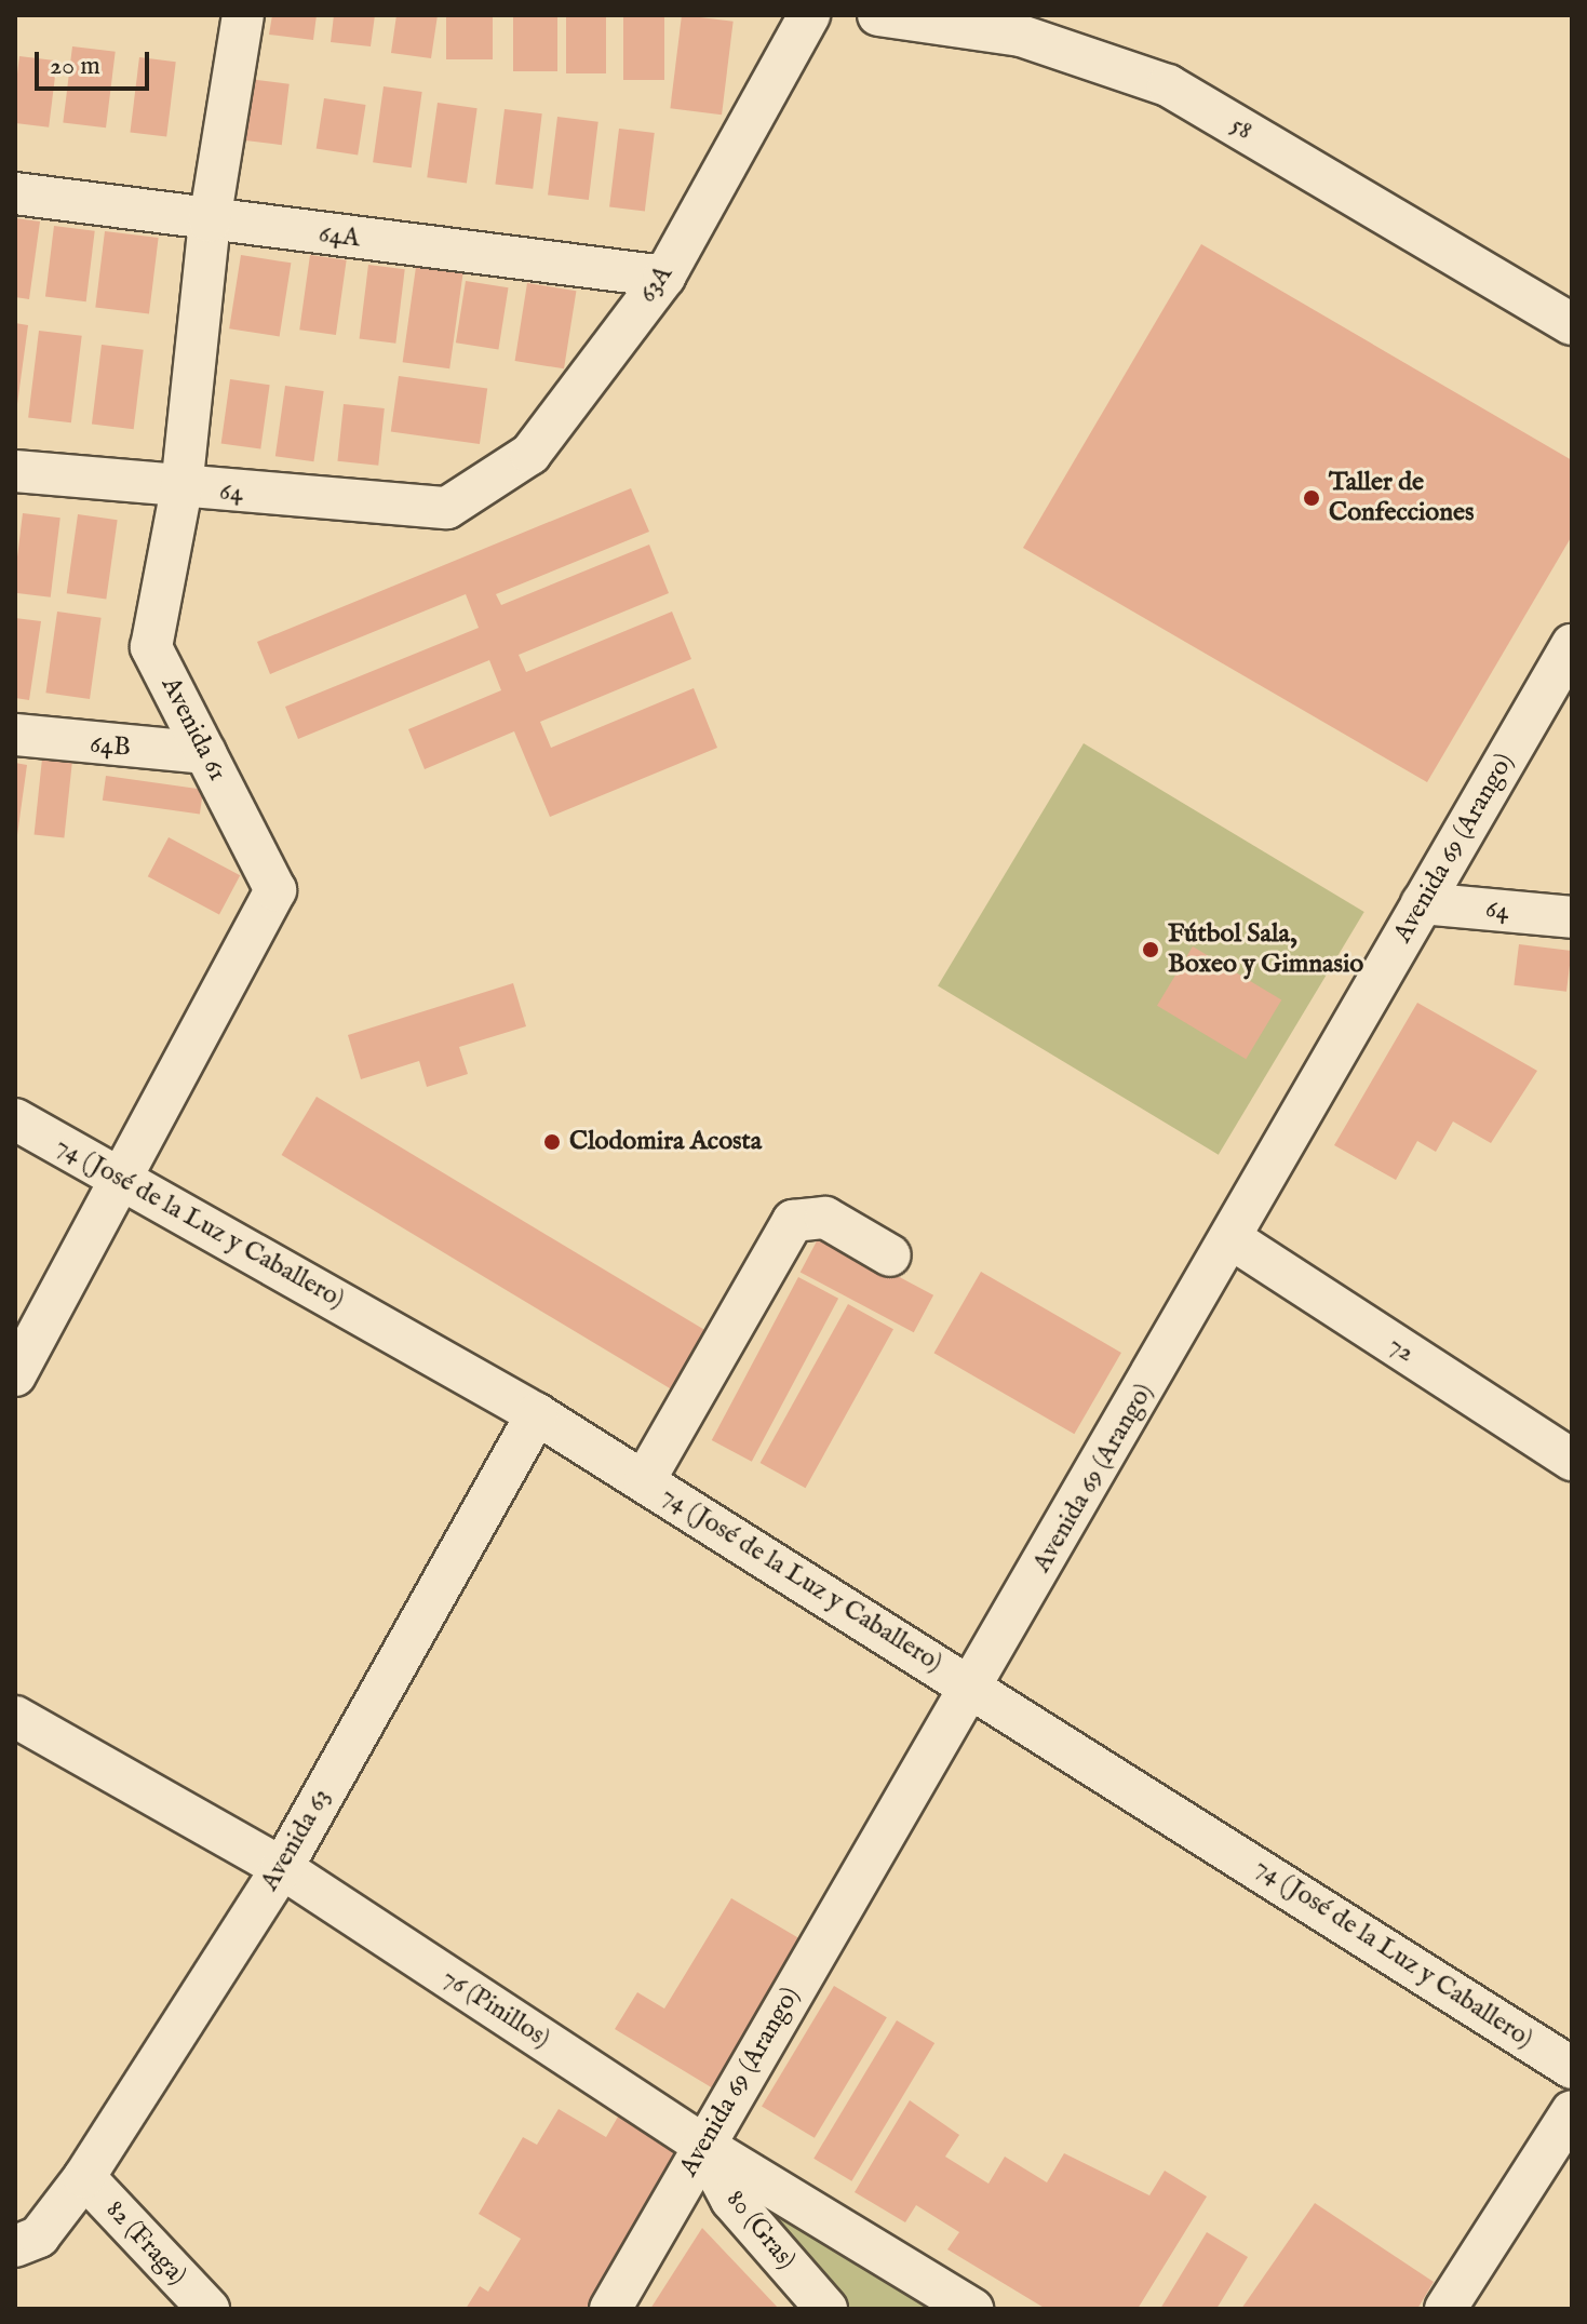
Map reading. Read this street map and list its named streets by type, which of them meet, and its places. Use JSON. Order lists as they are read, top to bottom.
{
  "streets": {
    "street": [
      "58",
      "64A",
      "63A",
      "64",
      "Avenida 61",
      "64B",
      "Avenida 69 (Arango)",
      "74 (José de la Luz y Caballero)",
      "72",
      "Avenida 63",
      "76 (Pinillos)",
      "80 (Gras)",
      "82 (Fraga)"
    ]
  },
  "crossings": [
    ["64A", "63A"],
    ["64A", "Avenida 61"],
    ["63A", "64"],
    ["64", "Avenida 61"],
    ["64", "Avenida 69 (Arango)"],
    ["Avenida 61", "64B"],
    ["Avenida 61", "74 (José de la Luz y Caballero)"],
    ["Avenida 69 (Arango)", "74 (José de la Luz y Caballero)"],
    ["Avenida 69 (Arango)", "72"],
    ["Avenida 69 (Arango)", "76 (Pinillos)"],
    ["Avenida 69 (Arango)", "80 (Gras)"],
    ["74 (José de la Luz y Caballero)", "Avenida 63"],
    ["Avenida 63", "76 (Pinillos)"],
    ["Avenida 63", "82 (Fraga)"],
    ["76 (Pinillos)", "80 (Gras)"]
  ],
  "places": ["Taller de Confecciones", "Fútbol Sala, Boxeo y Gimnasio", "Clodomira Acosta"],
  "scale_bar": "20 m"
}
